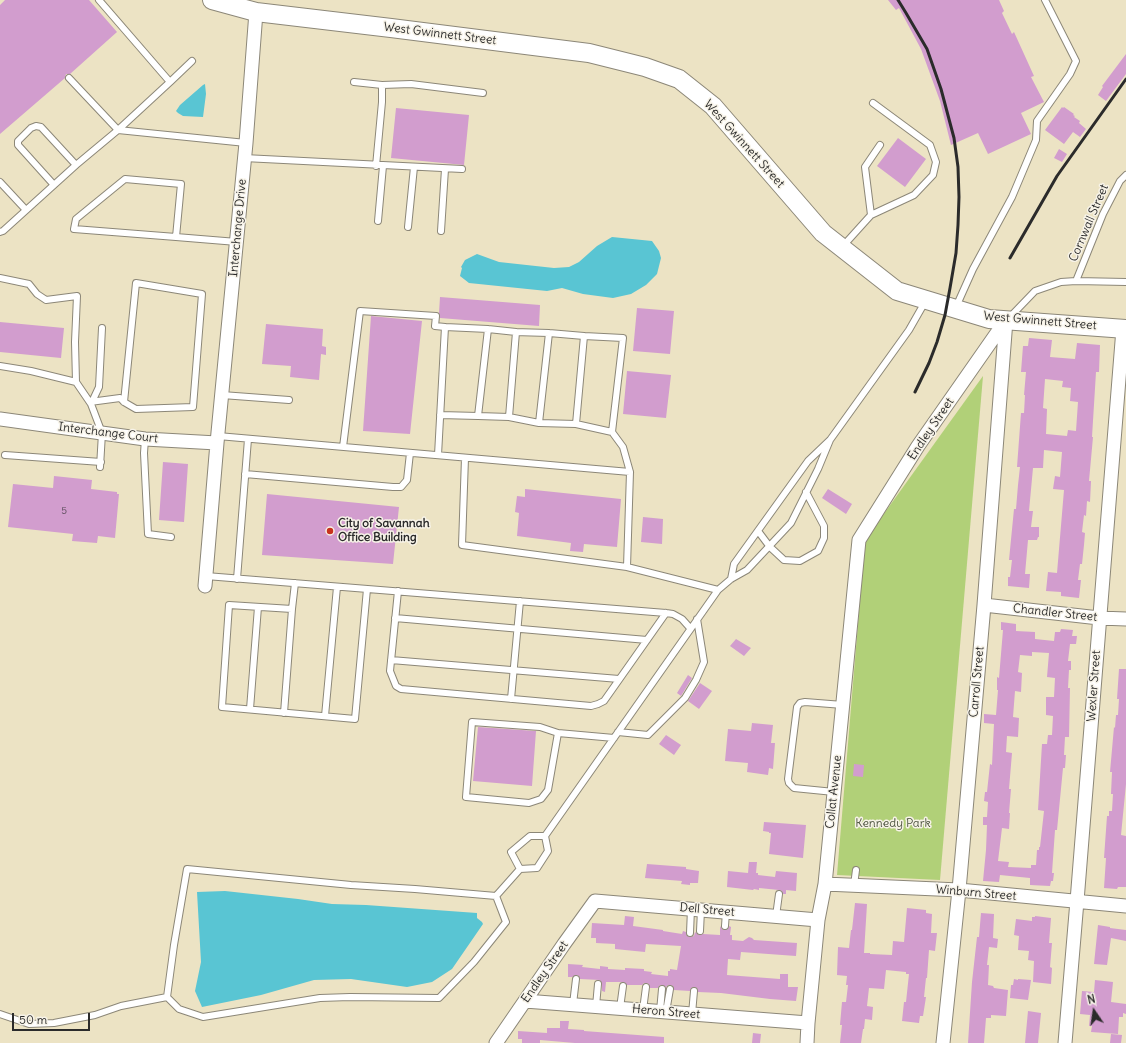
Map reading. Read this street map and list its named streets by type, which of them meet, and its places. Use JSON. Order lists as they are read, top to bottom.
{
  "streets": {
    "main road": ["West Gwinnett Street"],
    "street": [
      "Interchange Drive",
      "Endley Street",
      "Interchange Court",
      "Chandler Street",
      "Carroll Street",
      "Wexler Street",
      "Collat Avenue",
      "Winburn Street",
      "Dell Street",
      "Heron Street"
    ],
    "lane": ["Cornwall Street"]
  },
  "crossings": [
    ["West Gwinnett Street", "Interchange Drive"],
    ["West Gwinnett Street", "Endley Street"],
    ["West Gwinnett Street", "Carroll Street"],
    ["West Gwinnett Street", "Wexler Street"],
    ["Interchange Drive", "Interchange Court"],
    ["Endley Street", "Carroll Street"],
    ["Endley Street", "Collat Avenue"],
    ["Endley Street", "Dell Street"],
    ["Endley Street", "Heron Street"],
    ["Chandler Street", "Carroll Street"],
    ["Chandler Street", "Wexler Street"],
    ["Carroll Street", "Winburn Street"],
    ["Wexler Street", "Winburn Street"],
    ["Collat Avenue", "Winburn Street"],
    ["Collat Avenue", "Dell Street"],
    ["Collat Avenue", "Heron Street"]
  ],
  "parks": ["Kennedy Park"],
  "places": ["City of Savannah Office Building"],
  "house_numbers": ["5"],
  "scale_bar": "50 m",
  "north": "top"
}
